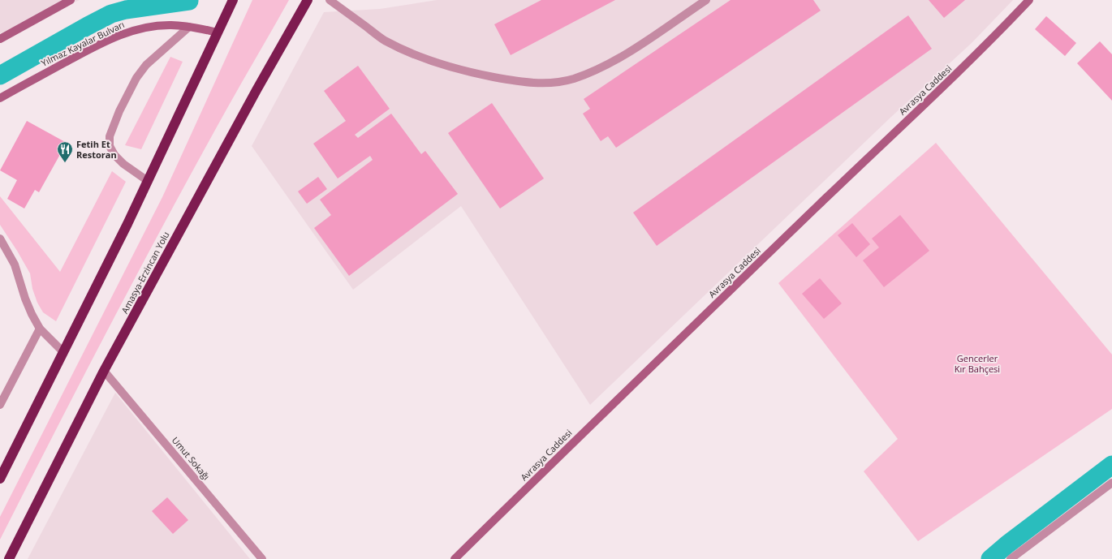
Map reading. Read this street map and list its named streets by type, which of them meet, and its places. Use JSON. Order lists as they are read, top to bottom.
{
  "streets": {
    "highway": ["Amasya-Erzincan Yolu"],
    "street": ["Yılmaz Kayalar Bulvarı", "Avrasya Caddesi", "Umut Sokağı"]
  },
  "crossings": [
    ["Amasya-Erzincan Yolu", "Umut Sokağı"]
  ],
  "parks": ["Gencerler Kır Bahçesi"],
  "places": {
    "restaurant": ["Fetih Et Restoran"]
  }
}
